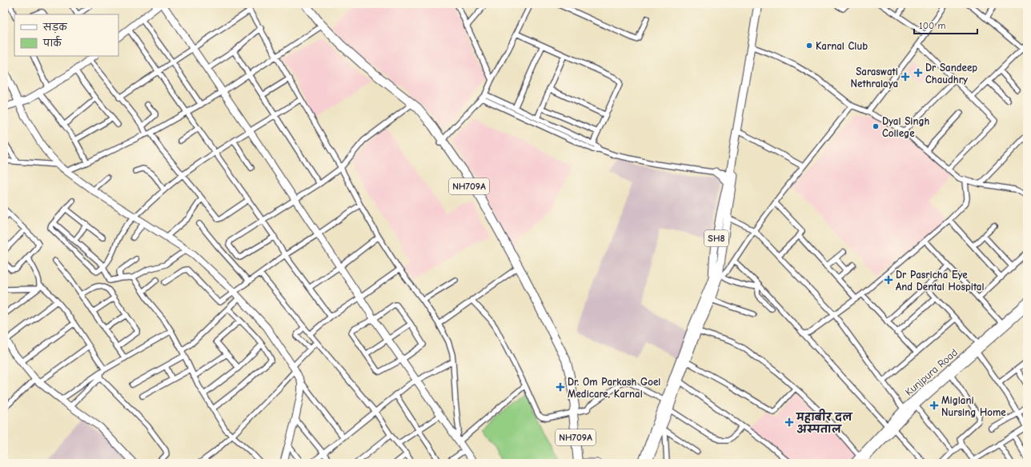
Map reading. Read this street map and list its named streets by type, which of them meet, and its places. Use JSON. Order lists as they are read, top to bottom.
{
  "streets": {
    "highway": ["NH709A"],
    "main road": ["SH8"],
    "street": ["Kunjpura Road"]
  },
  "places": {
    "other": ["Karnal Club", "Dyal Singh College"],
    "health": [
      "Dr Sandeep Chaudhry",
      "Saraswati Nethralaya",
      "Dr Pasricha Eye And Dental Hospital",
      "Dr. Om Parkash Goel Medicare, Karnal",
      "Miglani Nursing Home",
      "महाबीर दल अस्पताल"
    ]
  },
  "legend": ["सड़क", "पार्क"],
  "scale_bar": "100 m"
}
